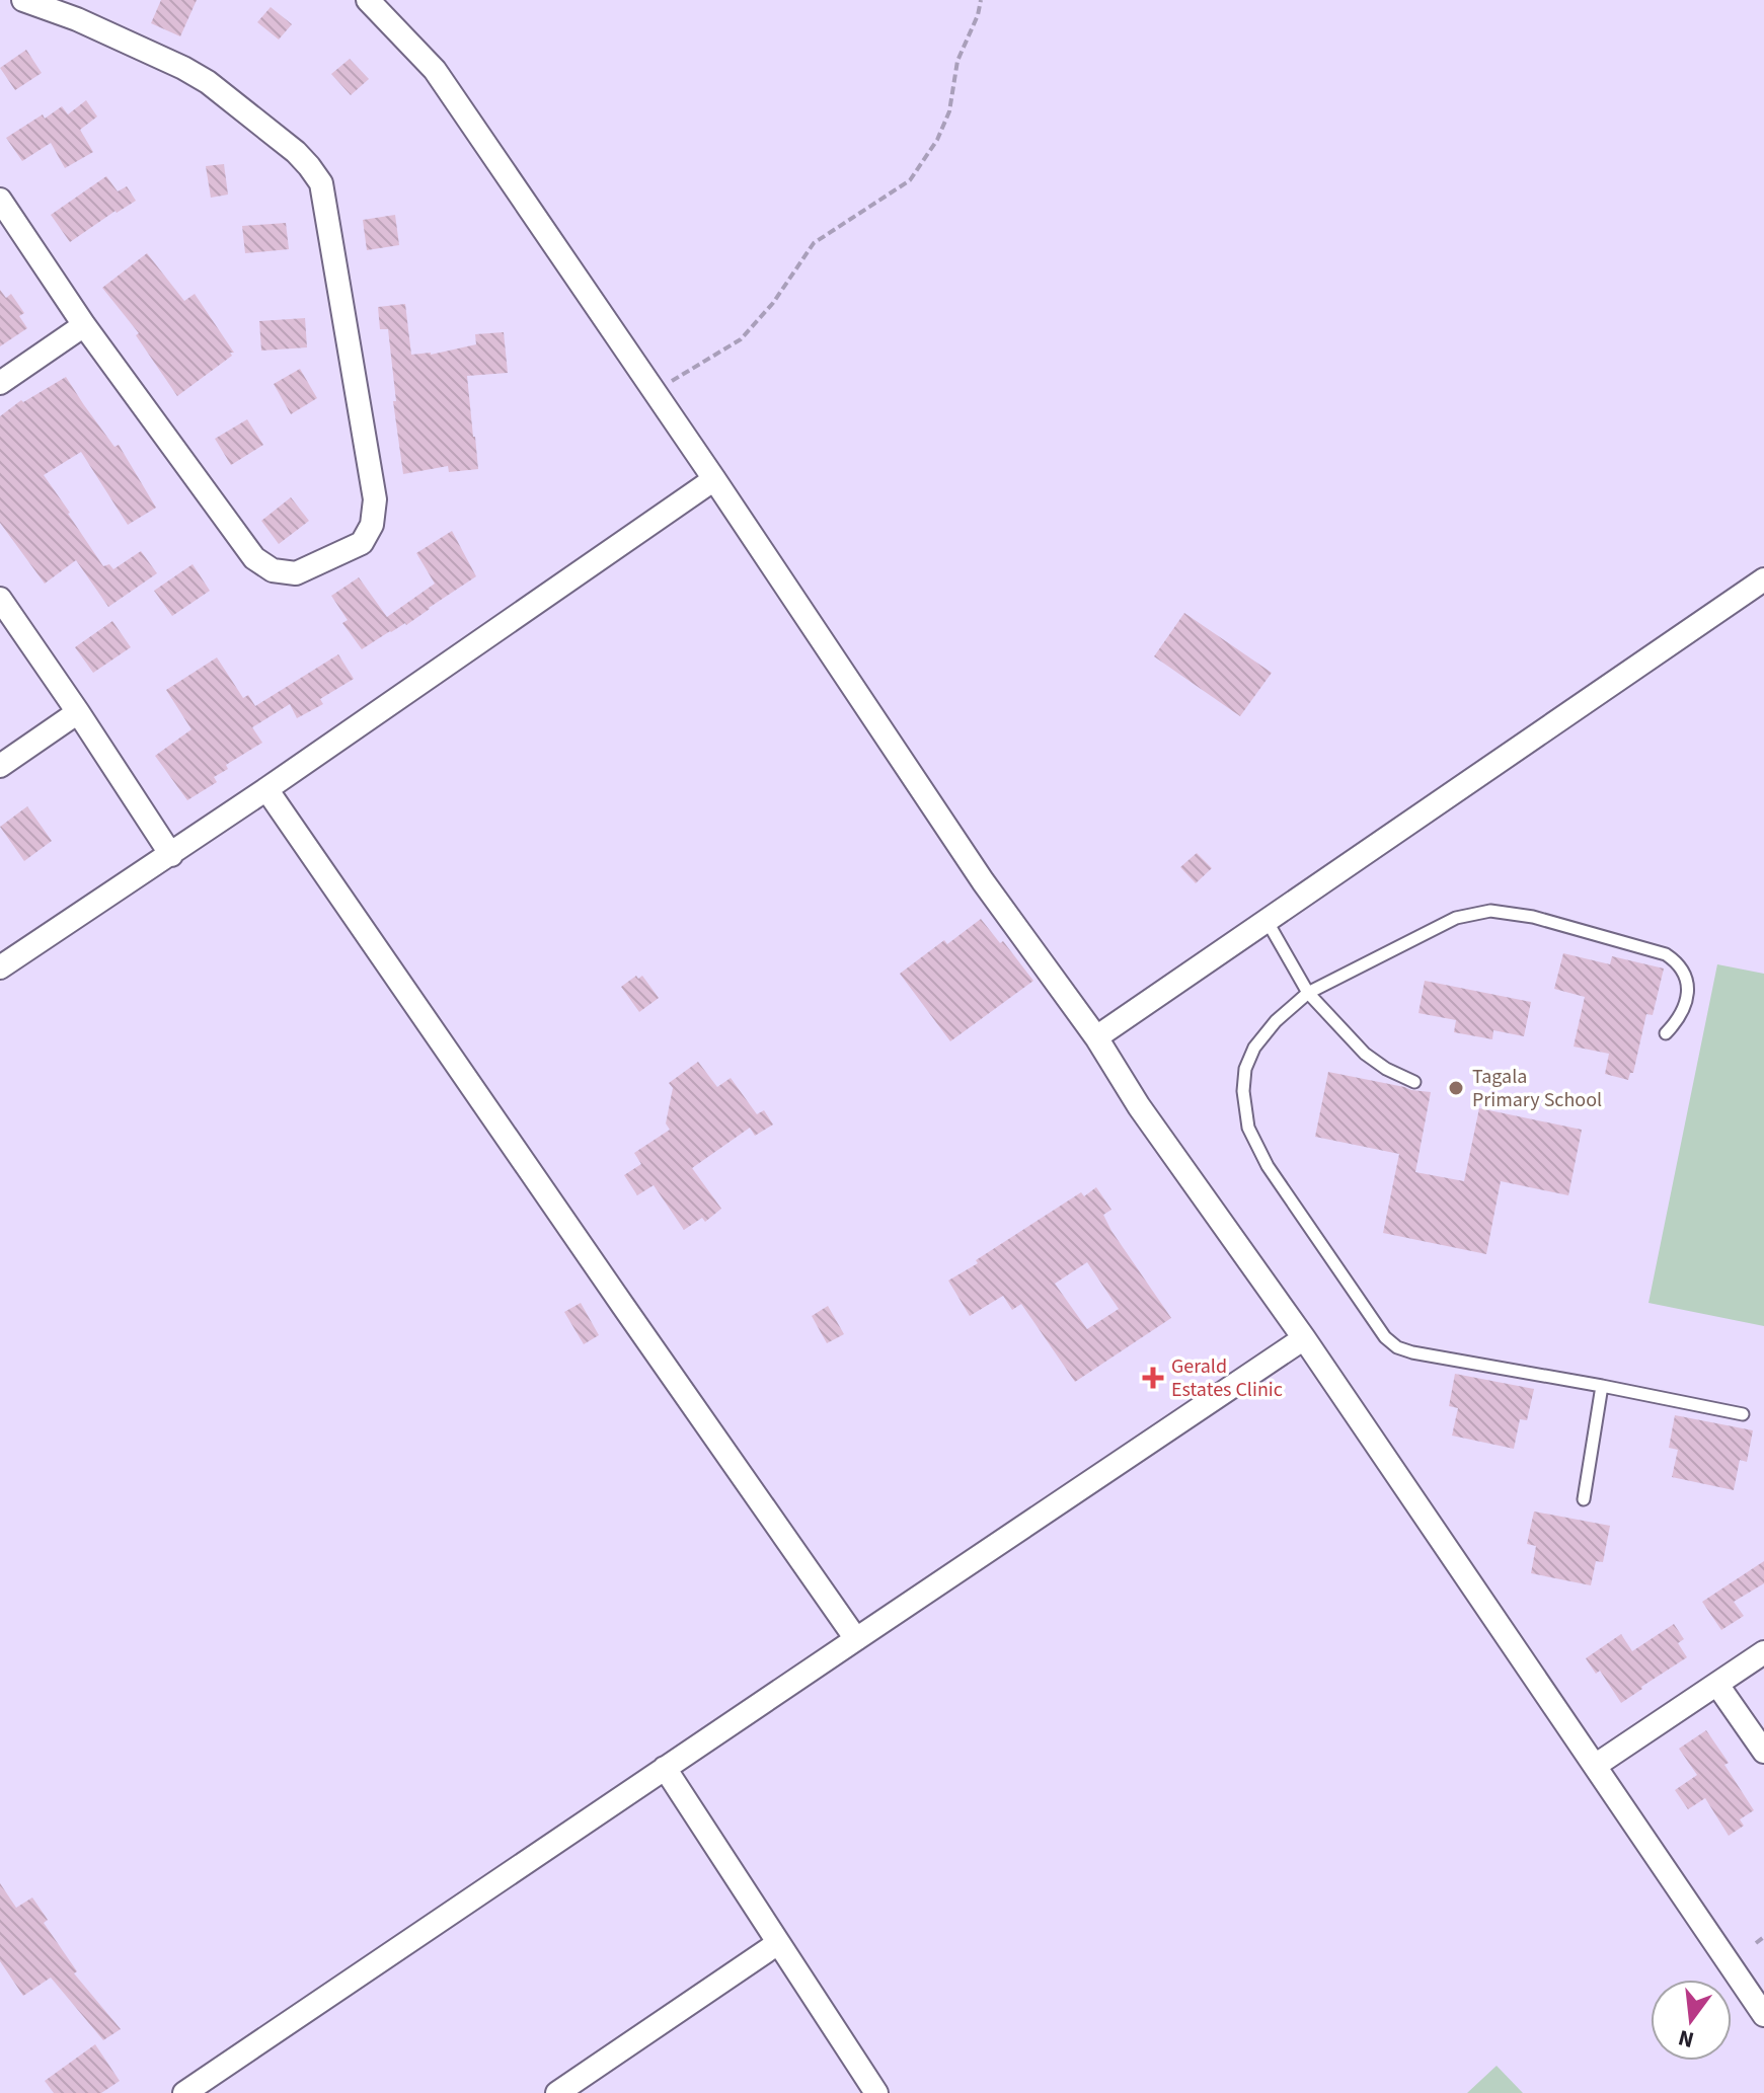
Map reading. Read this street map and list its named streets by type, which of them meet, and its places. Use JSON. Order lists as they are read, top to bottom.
{
  "places": {
    "other": ["Tagala Primary School"],
    "health": ["Gerald Estates Clinic"]
  },
  "north": "bottom"
}
